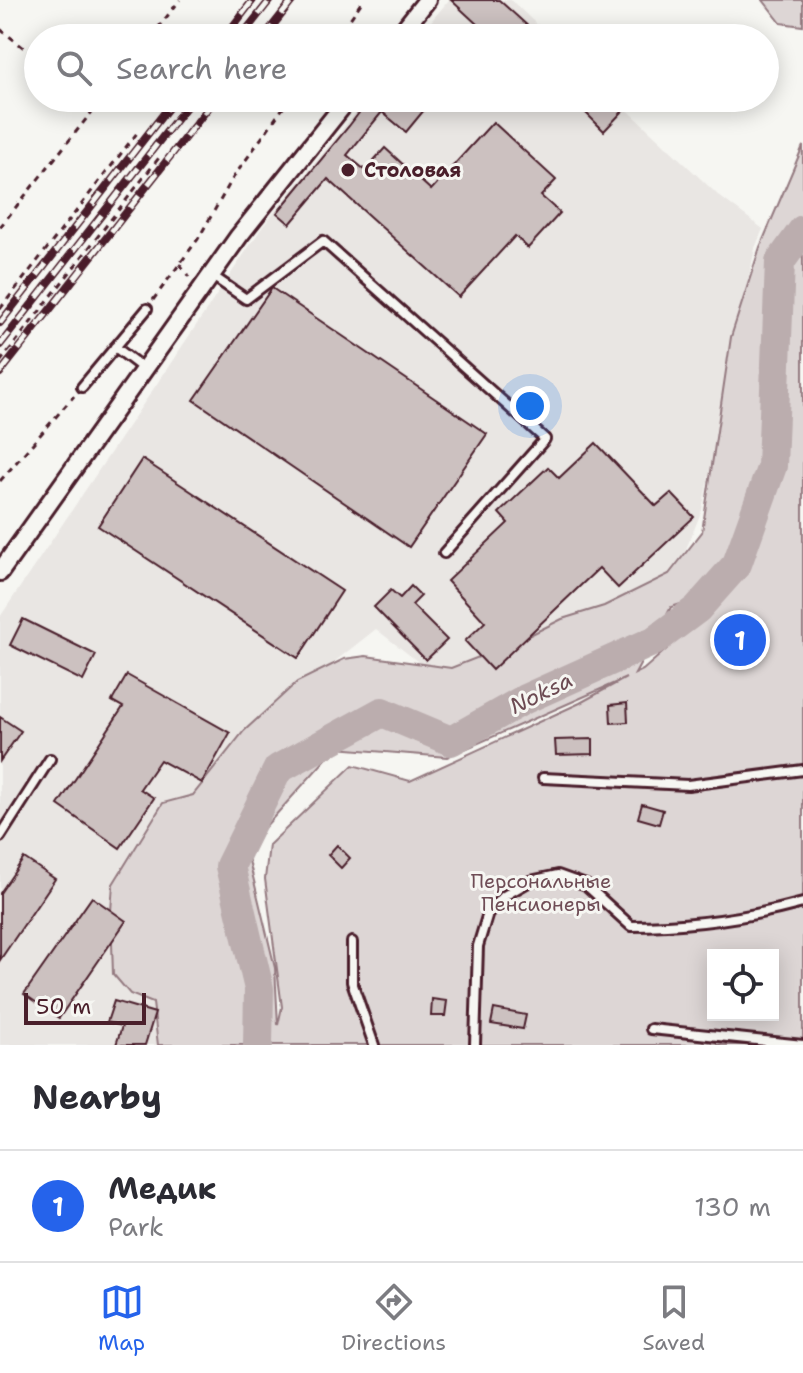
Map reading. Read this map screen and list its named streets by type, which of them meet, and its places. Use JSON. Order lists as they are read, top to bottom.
{
  "water": ["Noksa"],
  "parks": ["Персональные Пенсионеры"],
  "places": ["Столовая"],
  "scale_bar": "50 m",
  "page": {
    "search": "Search here",
    "pins": "1",
    "scale": "50 m",
    "heading": "Nearby",
    "list": [
      {
        "mark": "1",
        "name": "Медик",
        "note": "Park",
        "value": "130 m"
      }
    ],
    "nav": ["Map", "Directions", "Saved"]
  }
}
